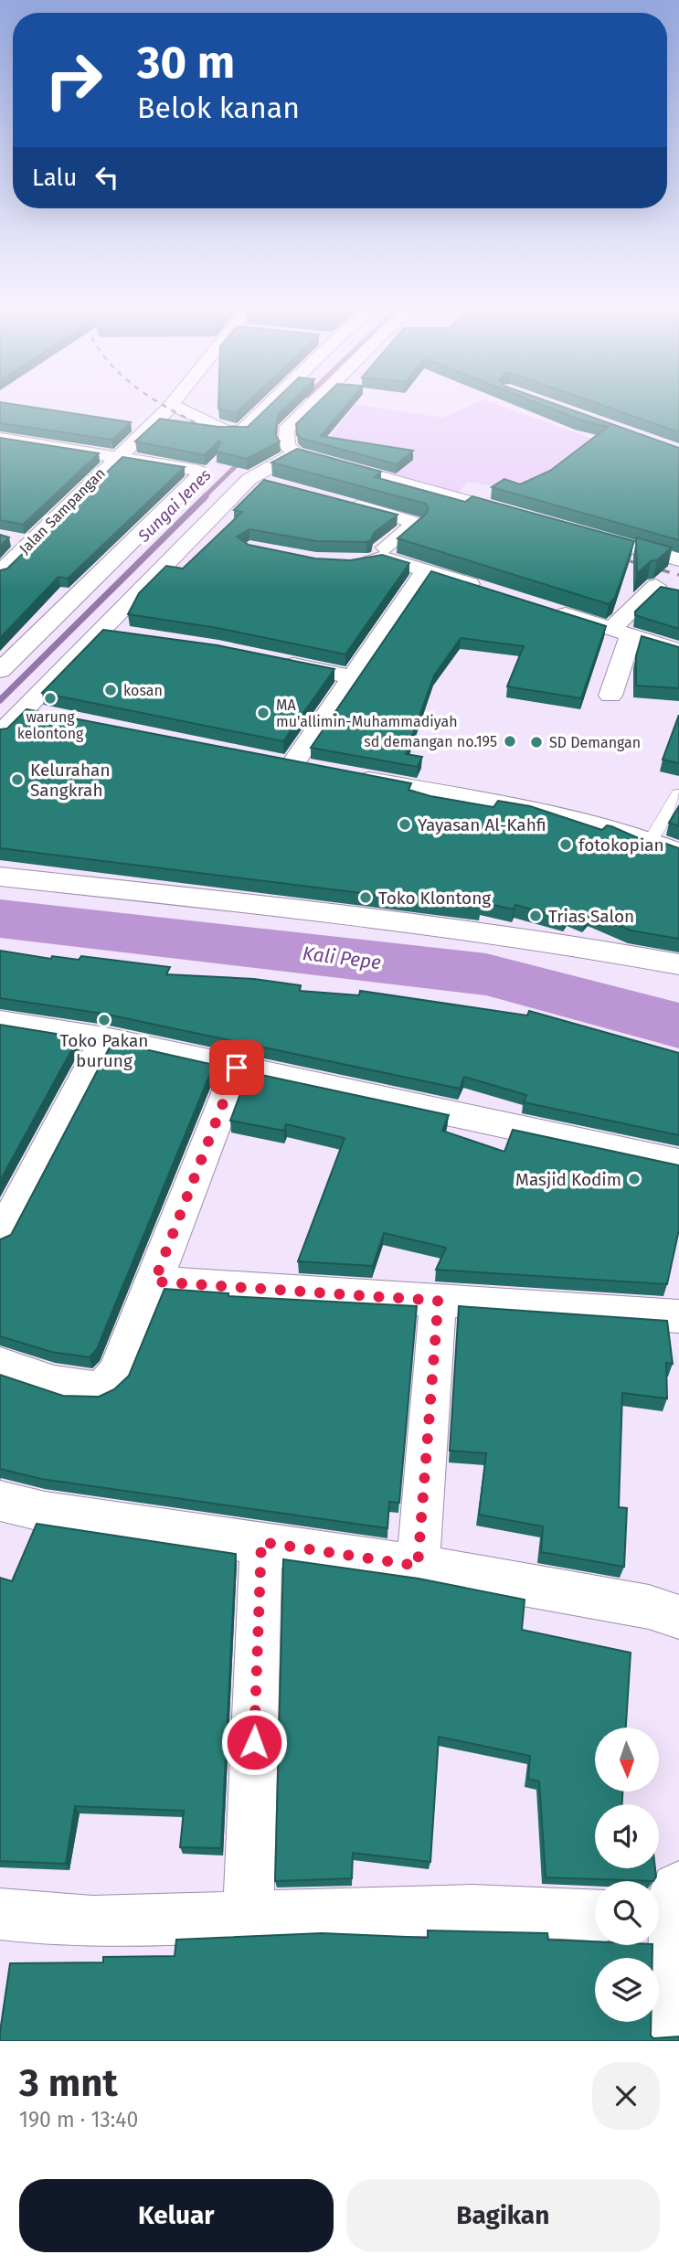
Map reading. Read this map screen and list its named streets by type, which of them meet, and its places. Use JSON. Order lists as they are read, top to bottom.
{
  "streets": {
    "street": ["Jalan Sampangan"]
  },
  "water": ["Sungai Jenes", "Kali Pepe"],
  "places": [
    "kosan",
    "warung kelontong",
    "MA mu'allimin-Muhammadiyah",
    "sd demangan no.195",
    "SD Demangan",
    "Kelurahan Sangkrah",
    "Yayasan Al-Kahfi",
    "fotokopian",
    "Toko Klontong",
    "Trias Salon",
    "Toko Pakan burung",
    "Masjid Kodim"
  ],
  "north": "bottom",
  "page": {
    "turn": ["30 m", "Belok kanan"],
    "then": "Lalu",
    "heading": ["3 mnt", "190 m · 13:40"],
    "buttons": ["Keluar", "Bagikan"]
  }
}
